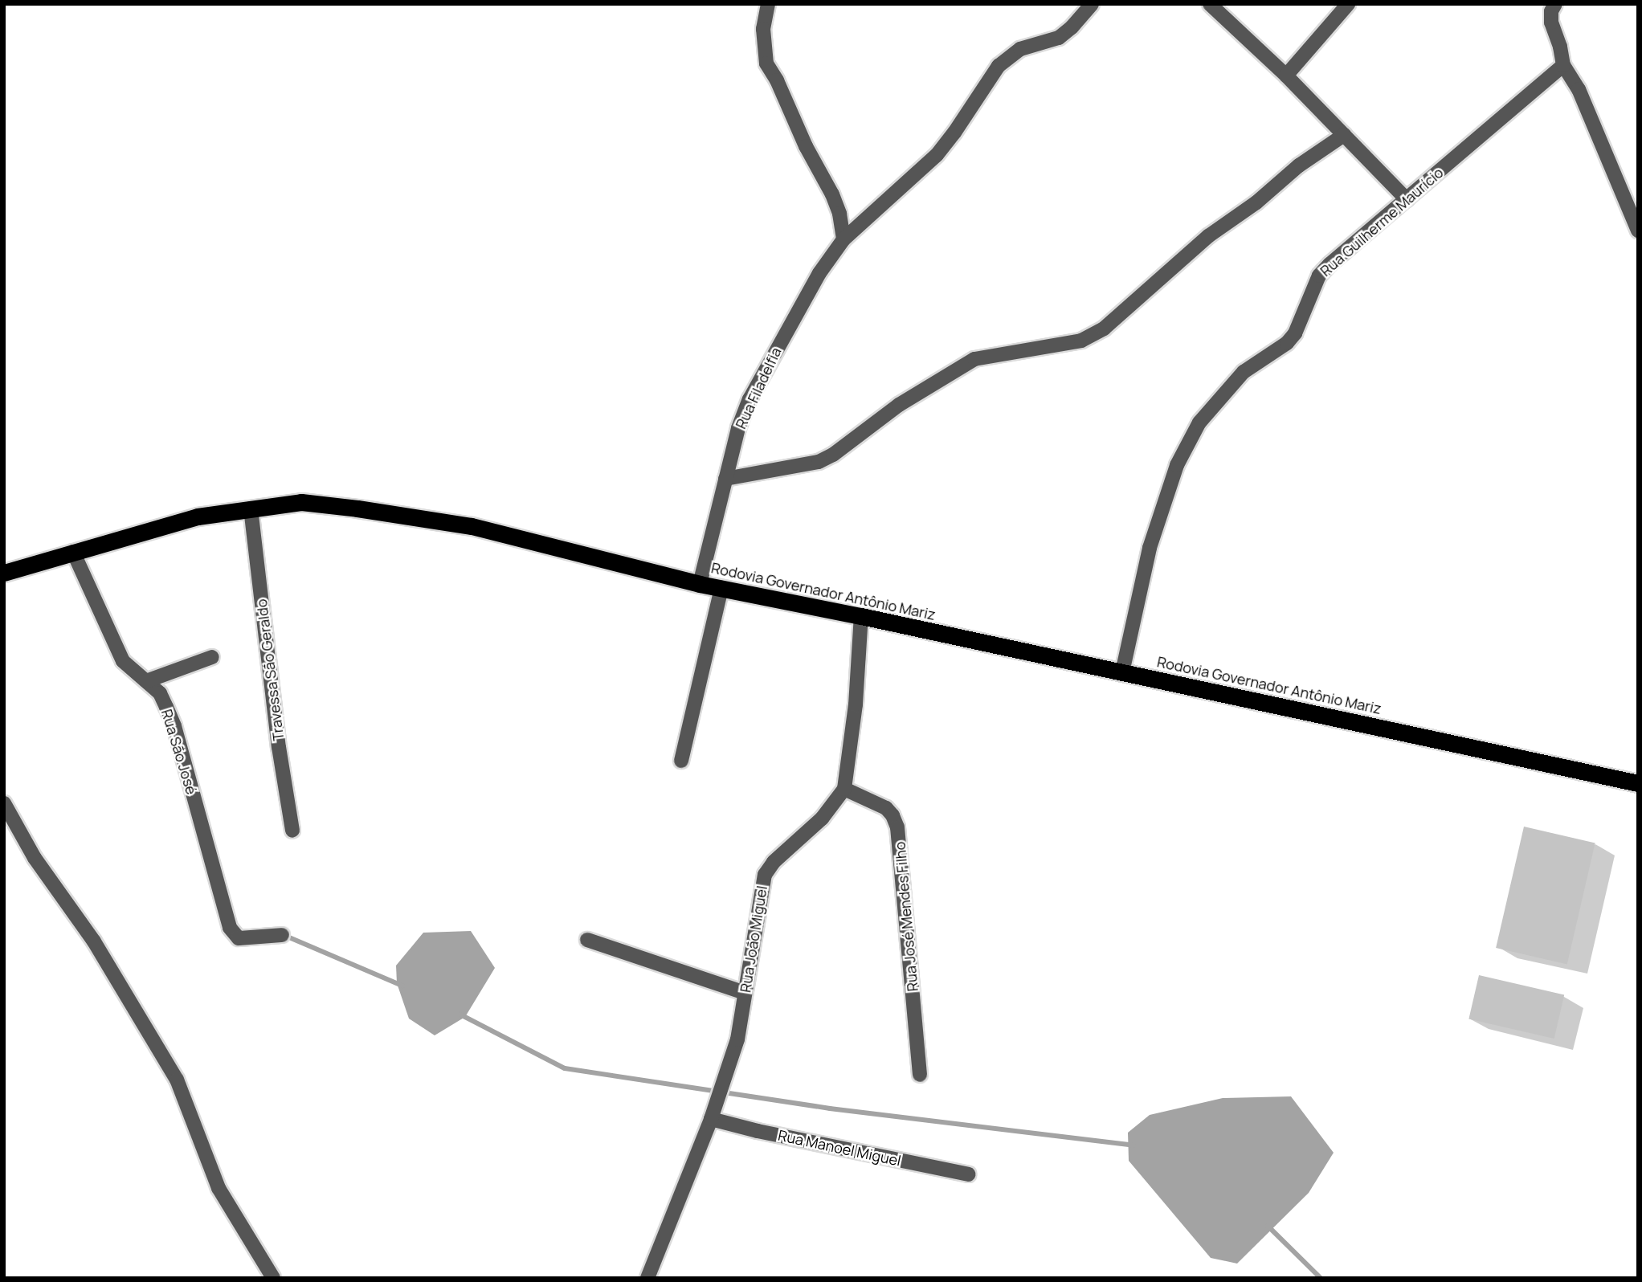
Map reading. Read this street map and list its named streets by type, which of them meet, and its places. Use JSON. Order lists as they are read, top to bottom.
{
  "streets": {
    "highway": ["Rodovia Governador Antônio Mariz"],
    "street": [
      "Rua Guilherme Maurício",
      "Rua Filadelfia",
      "Travessa São Geraldo",
      "Rua São José",
      "Rua José Mendes Filho",
      "Rua João Miguel",
      "Rua Manoel Miguel"
    ]
  },
  "crossings": [
    ["Rua Guilherme Maurício", "Rodovia Governador Antônio Mariz"],
    ["Rua Filadelfia", "Rodovia Governador Antônio Mariz"],
    ["Rodovia Governador Antônio Mariz", "Travessa São Geraldo"],
    ["Rodovia Governador Antônio Mariz", "Rua São José"],
    ["Rodovia Governador Antônio Mariz", "Rua João Miguel"],
    ["Rua José Mendes Filho", "Rua João Miguel"],
    ["Rua João Miguel", "Rua Manoel Miguel"]
  ]
}
